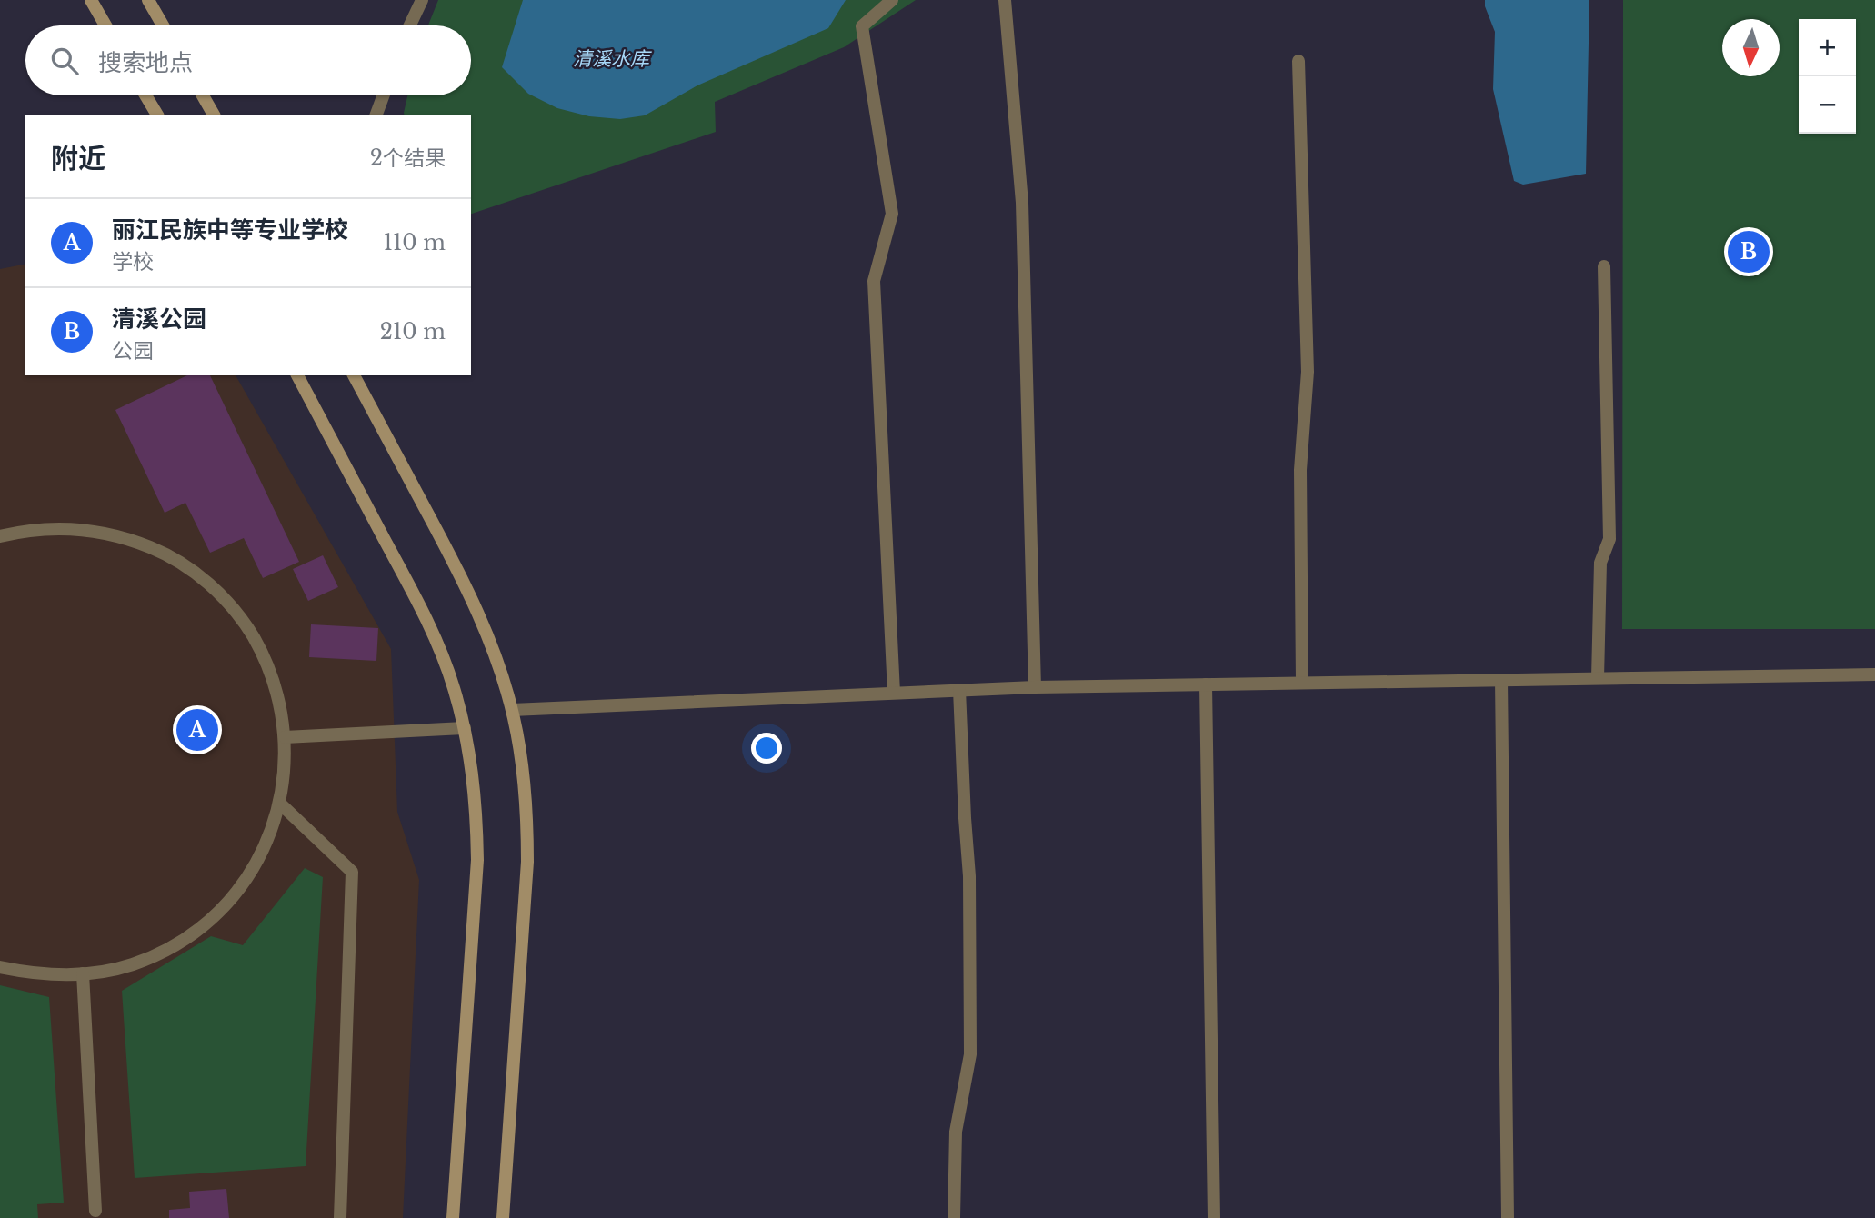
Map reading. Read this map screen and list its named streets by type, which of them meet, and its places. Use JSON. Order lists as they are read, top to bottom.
{
  "water": ["清溪水库"],
  "north": "bottom",
  "page": {
    "map_buttons": ["+", "−"],
    "search": "搜索地点",
    "heading": ["附近", "2个结果"],
    "list": [
      {
        "mark": "A",
        "name": "丽江民族中等专业学校",
        "note": "学校",
        "value": "110 m"
      },
      {
        "mark": "B",
        "name": "清溪公园",
        "note": "公园",
        "value": "210 m"
      }
    ],
    "pins": ["B", "A"]
  }
}
